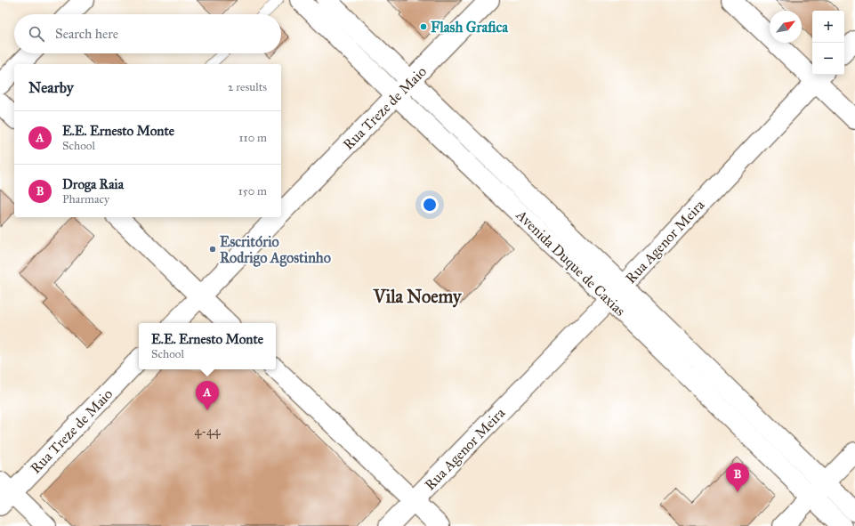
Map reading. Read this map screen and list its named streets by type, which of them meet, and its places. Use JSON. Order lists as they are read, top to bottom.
{
  "streets": {
    "street": ["Rua Treze de Maio", "Rua Agenor Meira", "Avenida Duque de Caxias"]
  },
  "crossings": [
    ["Rua Treze de Maio", "Avenida Duque de Caxias"],
    ["Rua Agenor Meira", "Avenida Duque de Caxias"]
  ],
  "districts": ["Vila Noemy"],
  "places": ["Flash Grafica", "Escritório Rodrigo Agostinho"],
  "house_numbers": ["4-44"],
  "north": "top right",
  "page": {
    "map_buttons": ["+", "−"],
    "search": "Search here",
    "heading": ["Nearby", "2 results"],
    "list": [
      {
        "mark": "A",
        "name": "E.E. Ernesto Monte",
        "note": "School",
        "value": "110 m"
      },
      {
        "mark": "B",
        "name": "Droga Raia",
        "note": "Pharmacy",
        "value": "150 m"
      }
    ],
    "popup": ["E.E. Ernesto Monte", "School"],
    "pins": ["A", "B"]
  }
}
